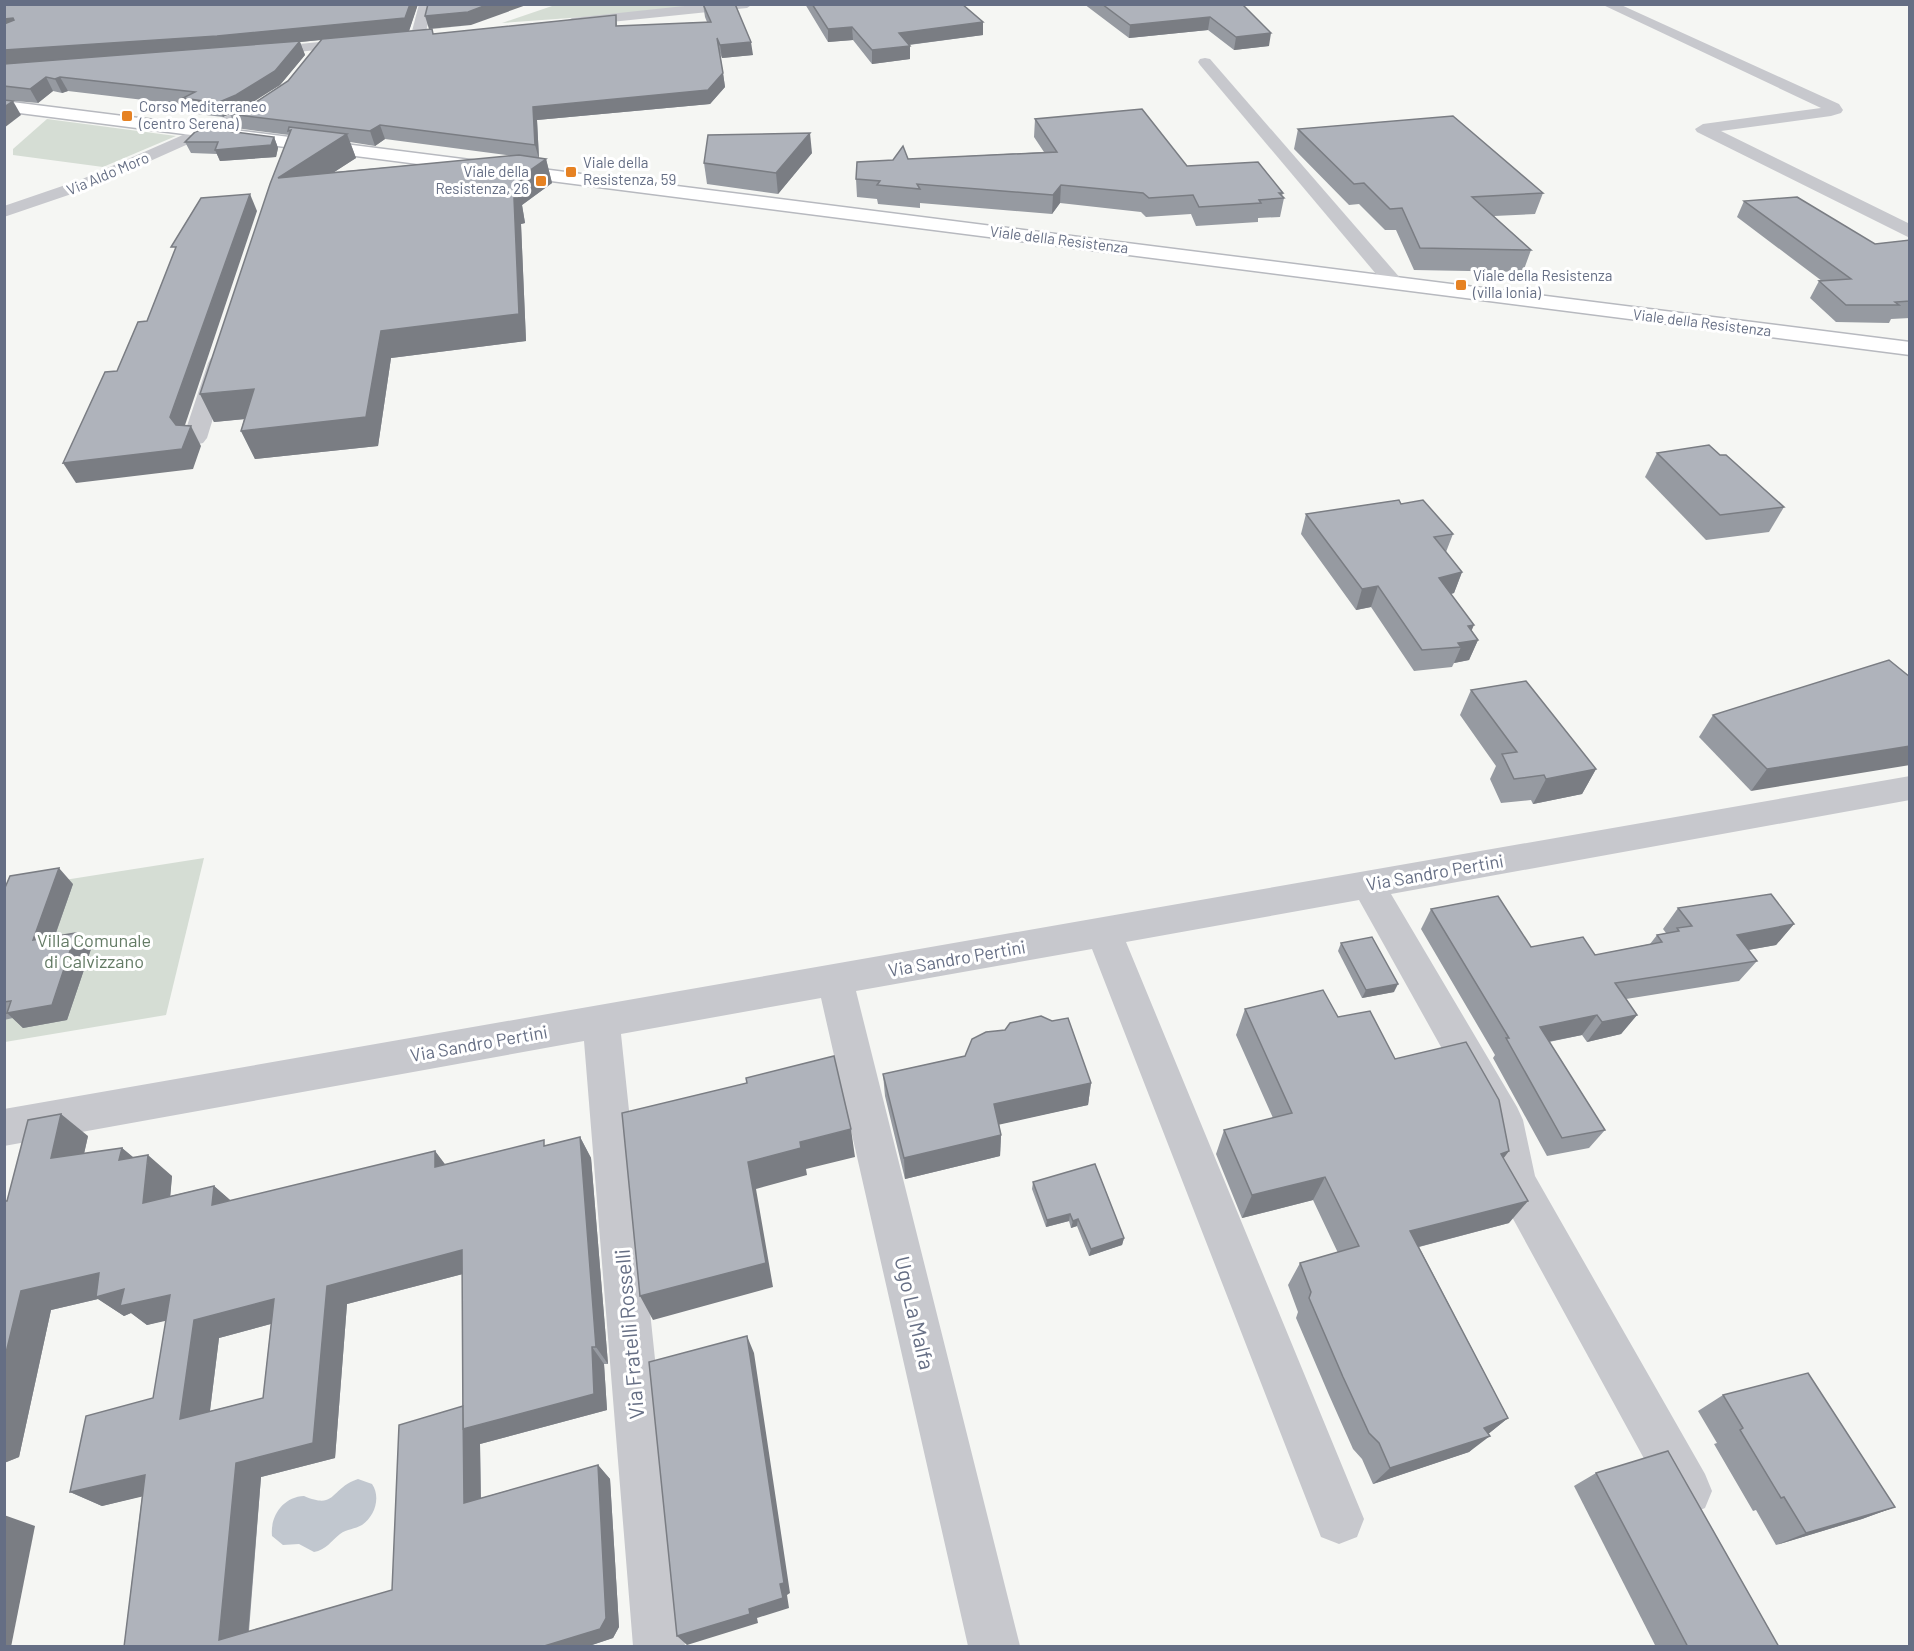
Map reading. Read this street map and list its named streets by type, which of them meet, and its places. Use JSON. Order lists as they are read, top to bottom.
{
  "streets": {
    "main road": ["Viale della Resistenza"],
    "street": [
      "Via Aldo Moro",
      "Via Sandro Pertini",
      "Ugo La Malfa",
      "Via Fratelli Rosselli"
    ]
  },
  "crossings": [
    ["Via Aldo Moro", "Viale della Resistenza"],
    ["Via Sandro Pertini", "Ugo La Malfa"],
    ["Via Sandro Pertini", "Via Fratelli Rosselli"]
  ],
  "parks": ["Villa Comunale di Calvizzano"],
  "places": {
    "transit": [
      "Corso Mediterraneo (centro Serena)",
      "Viale della Resistenza, 59",
      "Viale della Resistenza, 26",
      "Viale della Resistenza (villa Ionia)"
    ]
  }
}
